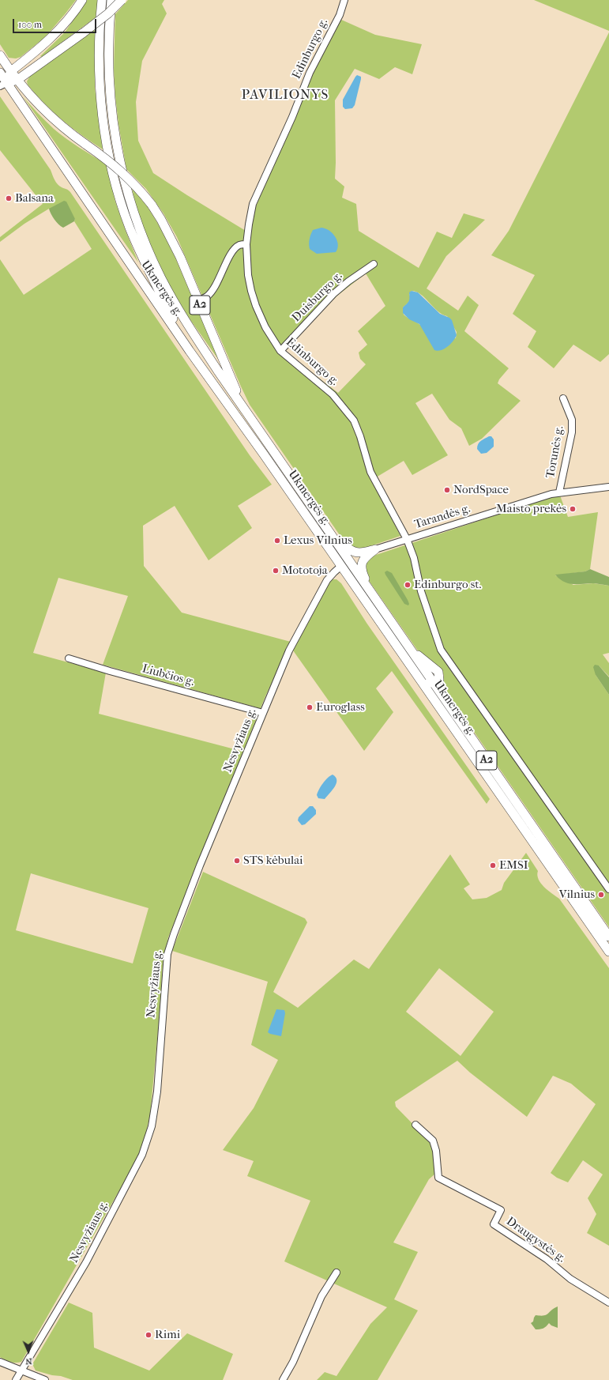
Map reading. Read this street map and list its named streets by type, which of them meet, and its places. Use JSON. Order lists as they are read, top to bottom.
{
  "streets": {
    "highway": ["Ukmergės g.", "A2"],
    "street": [
      "Edinburgo g.",
      "Duisburgo g.",
      "Torunės g.",
      "Tarandės g.",
      "Liubčios g.",
      "Nesvyžiaus g.",
      "Draugystės g."
    ]
  },
  "crossings": [
    ["Edinburgo g.", "Duisburgo g."],
    ["Edinburgo g.", "Tarandės g."],
    ["Ukmergės g.", "A2"],
    ["Ukmergės g.", "Nesvyžiaus g."],
    ["Torunės g.", "Tarandės g."],
    ["Liubčios g.", "Nesvyžiaus g."]
  ],
  "districts": ["PAVILIONYS"],
  "places": [
    "Balsana",
    "NordSpace",
    "Maisto prekės",
    "Lexus Vilnius",
    "Mototoja",
    "Edinburgo st.",
    "Euroglass",
    "STS kėbulai",
    "EMSI",
    "Vilnius",
    "Rimi"
  ],
  "scale_bar": "100 m",
  "north": "bottom"
}
